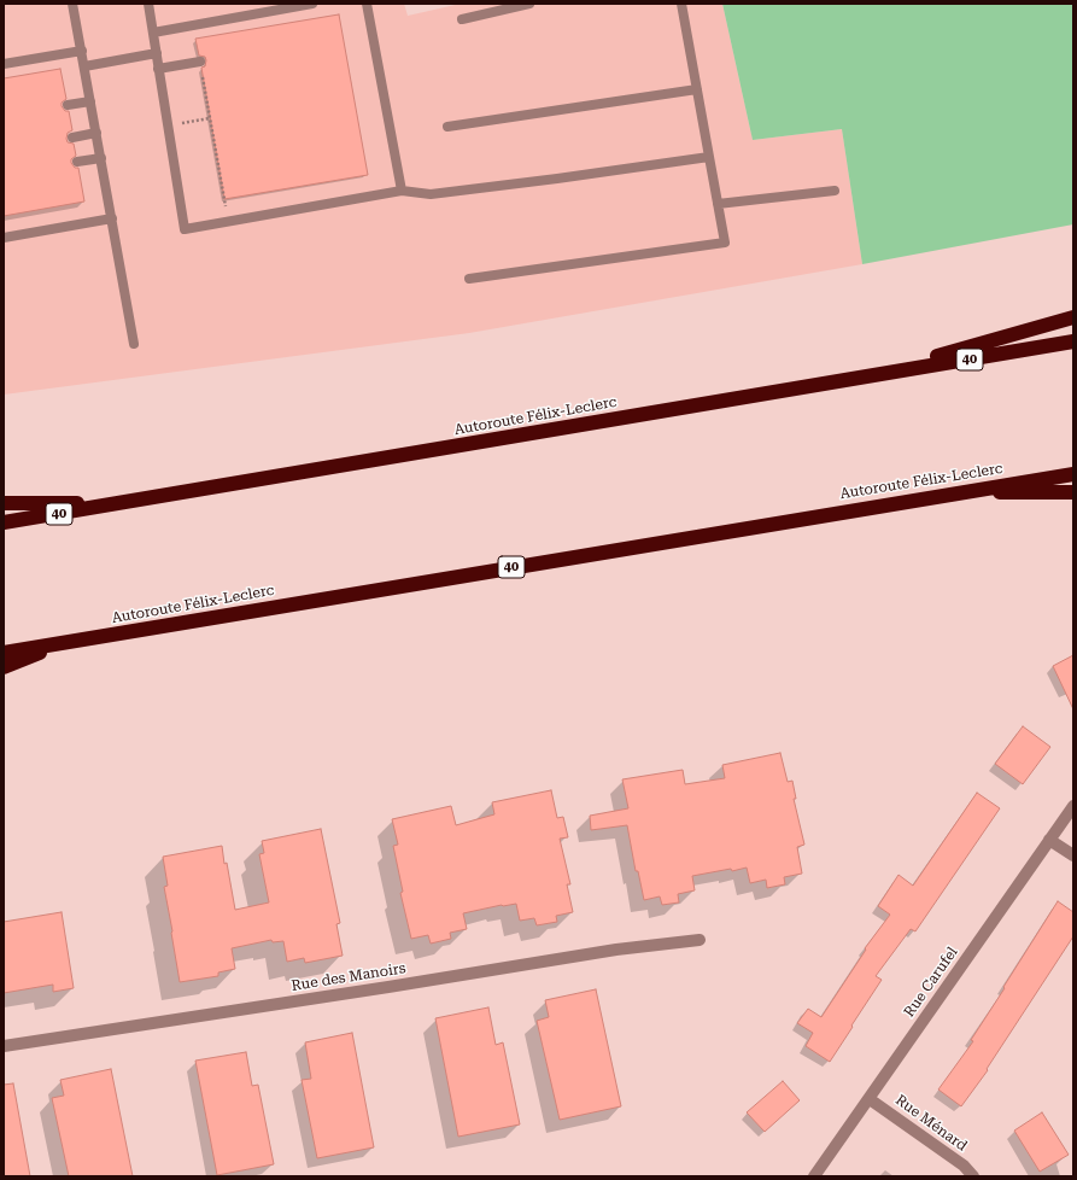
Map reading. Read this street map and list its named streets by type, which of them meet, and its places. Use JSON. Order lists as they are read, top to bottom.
{
  "streets": {
    "highway": ["40", "Autoroute Félix-Leclerc"],
    "street": ["Rue des Manoirs", "Rue Carufel", "Rue Ménard"]
  },
  "crossings": [
    ["Rue Carufel", "Rue Ménard"]
  ]
}
